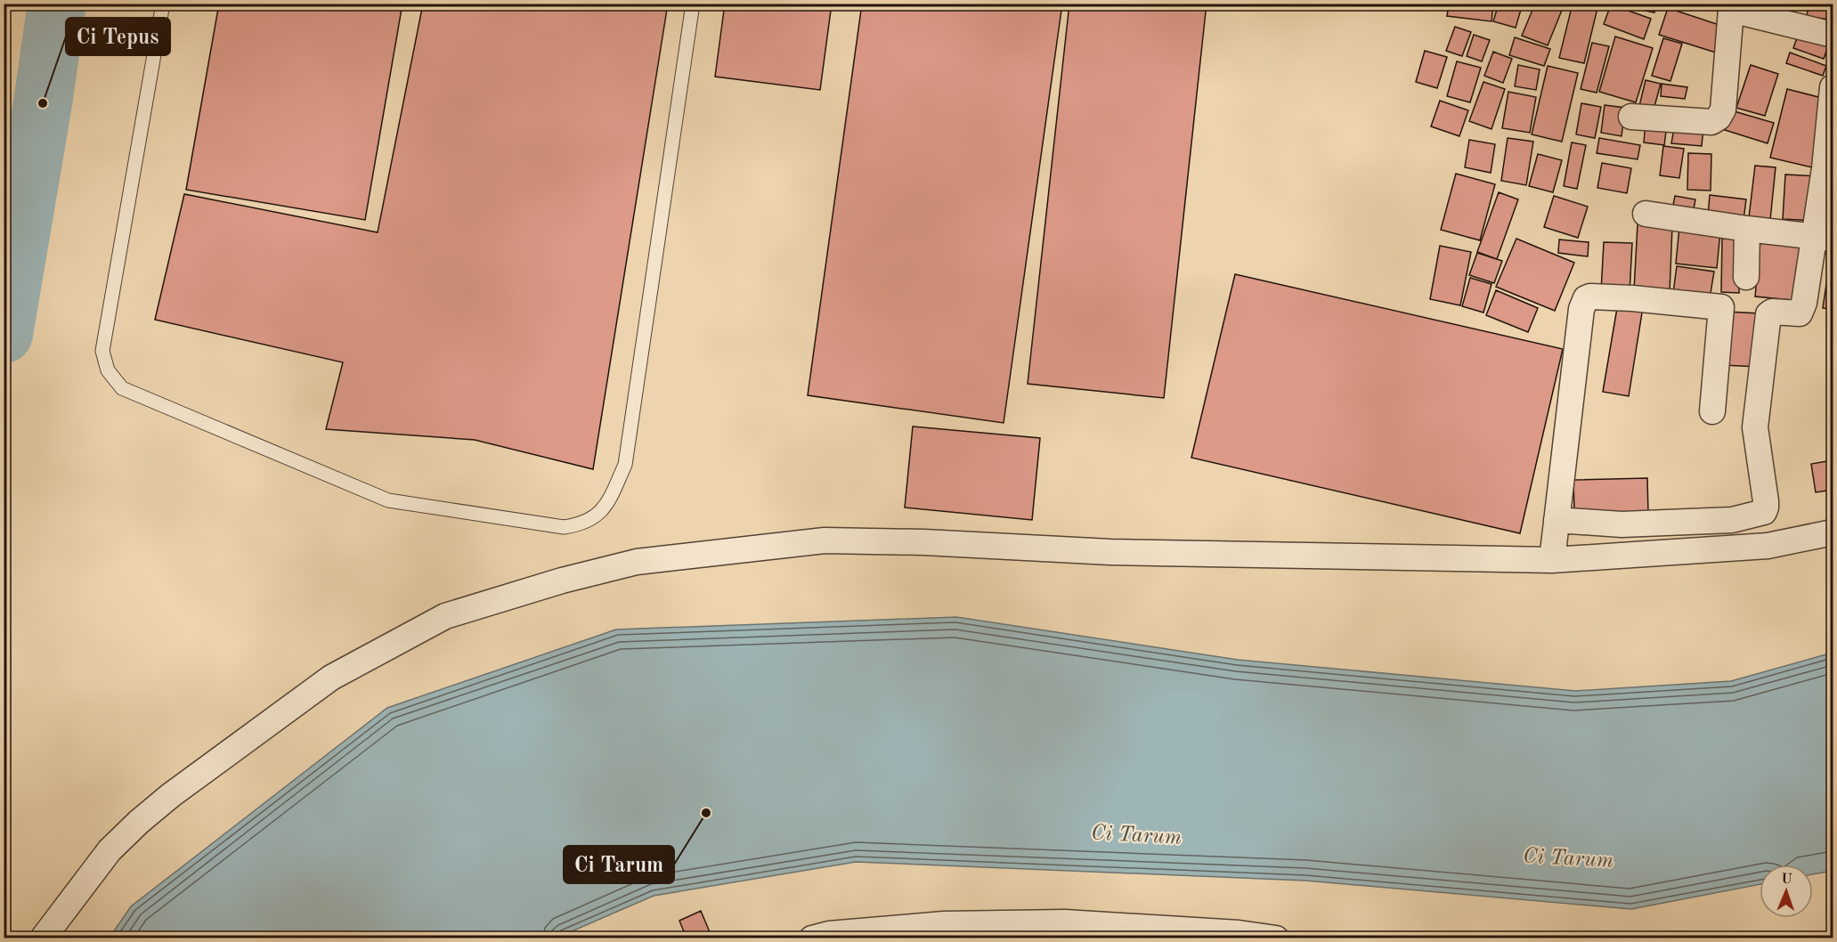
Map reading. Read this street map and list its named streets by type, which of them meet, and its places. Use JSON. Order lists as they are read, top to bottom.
{
  "water": ["Ci Tarum"],
  "places": ["Ci Tepus", "Ci Tarum"],
  "north": "top"
}
